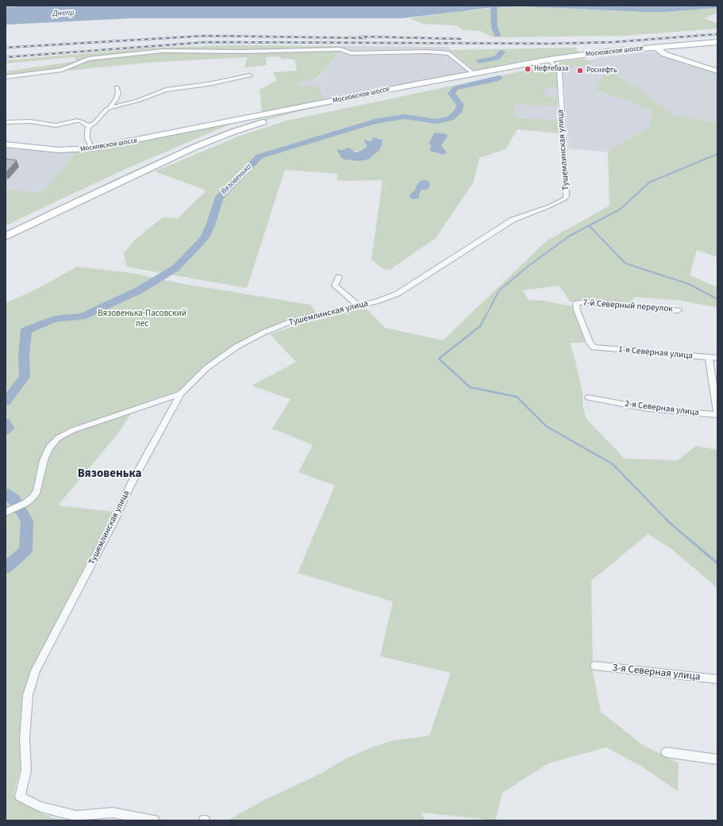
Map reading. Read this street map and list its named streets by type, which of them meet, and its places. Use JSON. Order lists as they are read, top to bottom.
{
  "streets": {
    "main road": ["Московское шоссе"],
    "street": [
      "Тушемлинская улица",
      "7-й Северный переулок",
      "1-я Северная улица",
      "2-я Северная улица",
      "3-я Северная улица"
    ]
  },
  "crossings": [
    ["Московское шоссе", "Тушемлинская улица"],
    ["7-й Северный переулок", "1-я Северная улица"]
  ],
  "districts": ["Вязовенька"],
  "water": ["Днепр", "Вязовенька"],
  "parks": ["Вязовенька-Пасовский лес"],
  "places": ["Нефтебаза", "Роснефть"]
}
